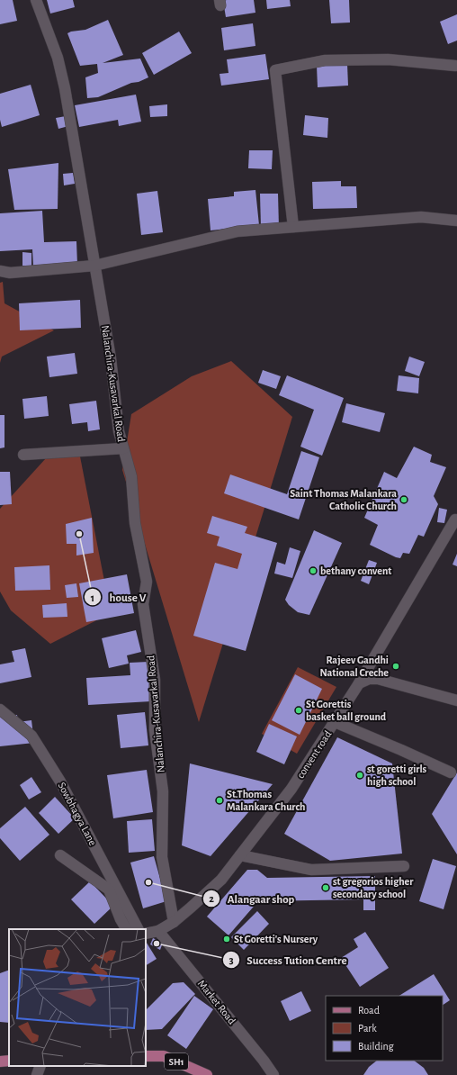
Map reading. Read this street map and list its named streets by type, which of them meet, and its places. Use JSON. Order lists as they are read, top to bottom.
{
  "streets": {
    "main road": ["SH1"],
    "street": [
      "Nalanchira-Kusavarkal Road",
      "convent road",
      "Sowbhagya Lane",
      "Market Road"
    ]
  },
  "crossings": [
    ["Nalanchira-Kusavarkal Road", "convent road"],
    ["convent road", "Market Road"]
  ],
  "places": [
    "Saint Thomas Malankara Catholic Church",
    "house V",
    "bethany convent",
    "Rajeev Gandhi National Creche",
    "St Gorettis basket ball ground",
    "st goretti girls high school",
    "St.Thomas Malankara Church",
    "Alangaar shop",
    "st gregorios higher secondary school",
    "St Goretti's Nursery",
    "Success Tution Centre"
  ],
  "legend": ["Road", "Park", "Building"]
}
